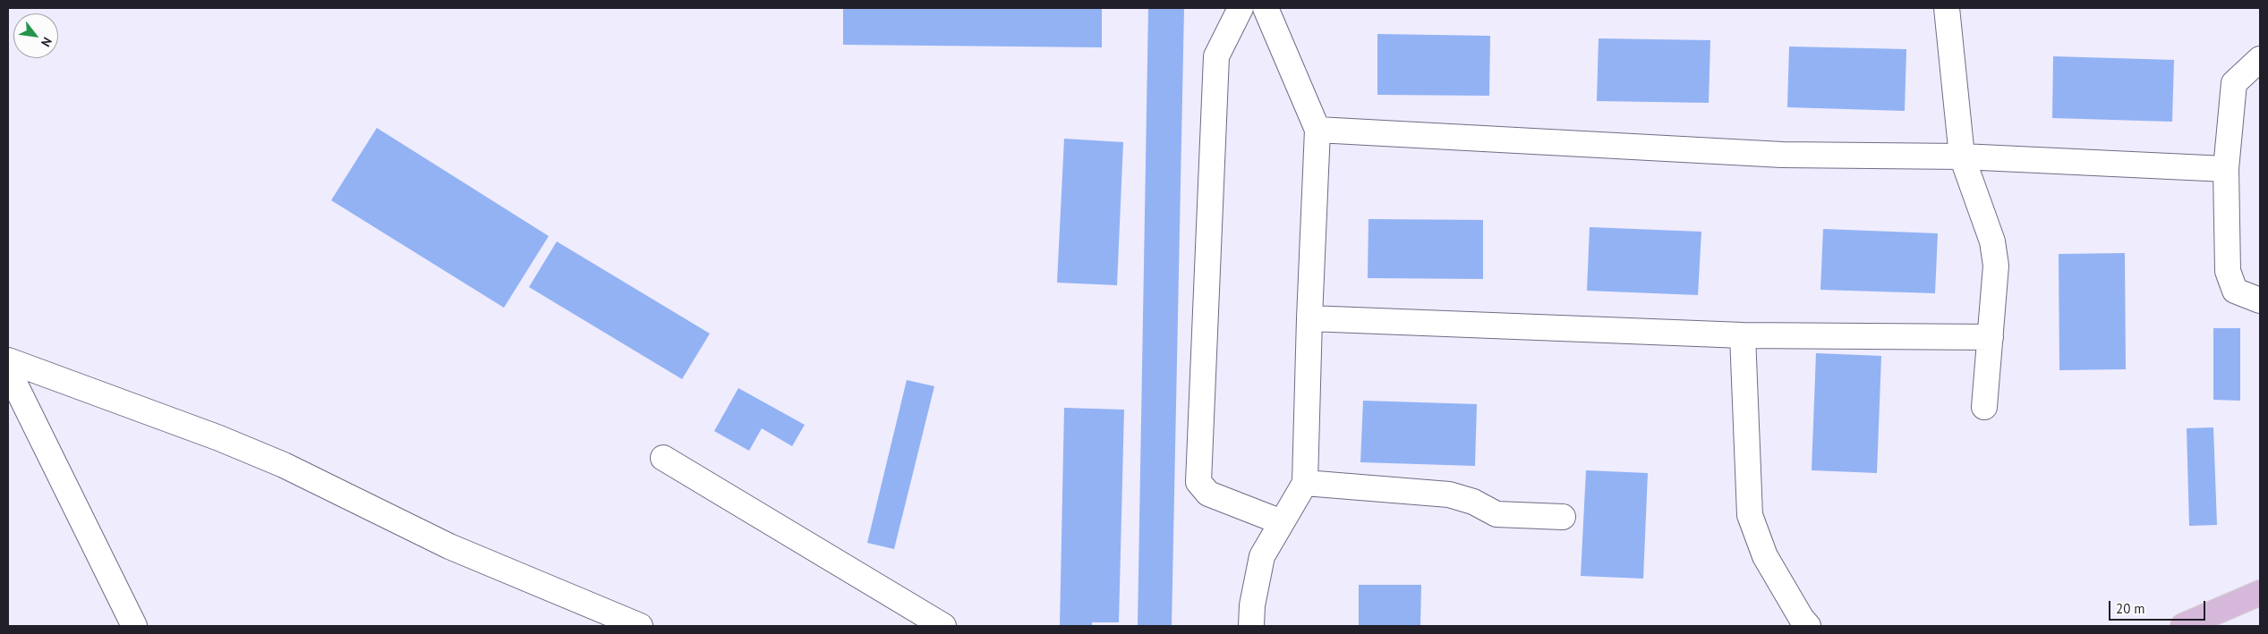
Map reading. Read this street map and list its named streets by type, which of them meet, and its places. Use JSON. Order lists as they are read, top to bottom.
{
  "scale_bar": "20 m",
  "north": "bottom right"
}
